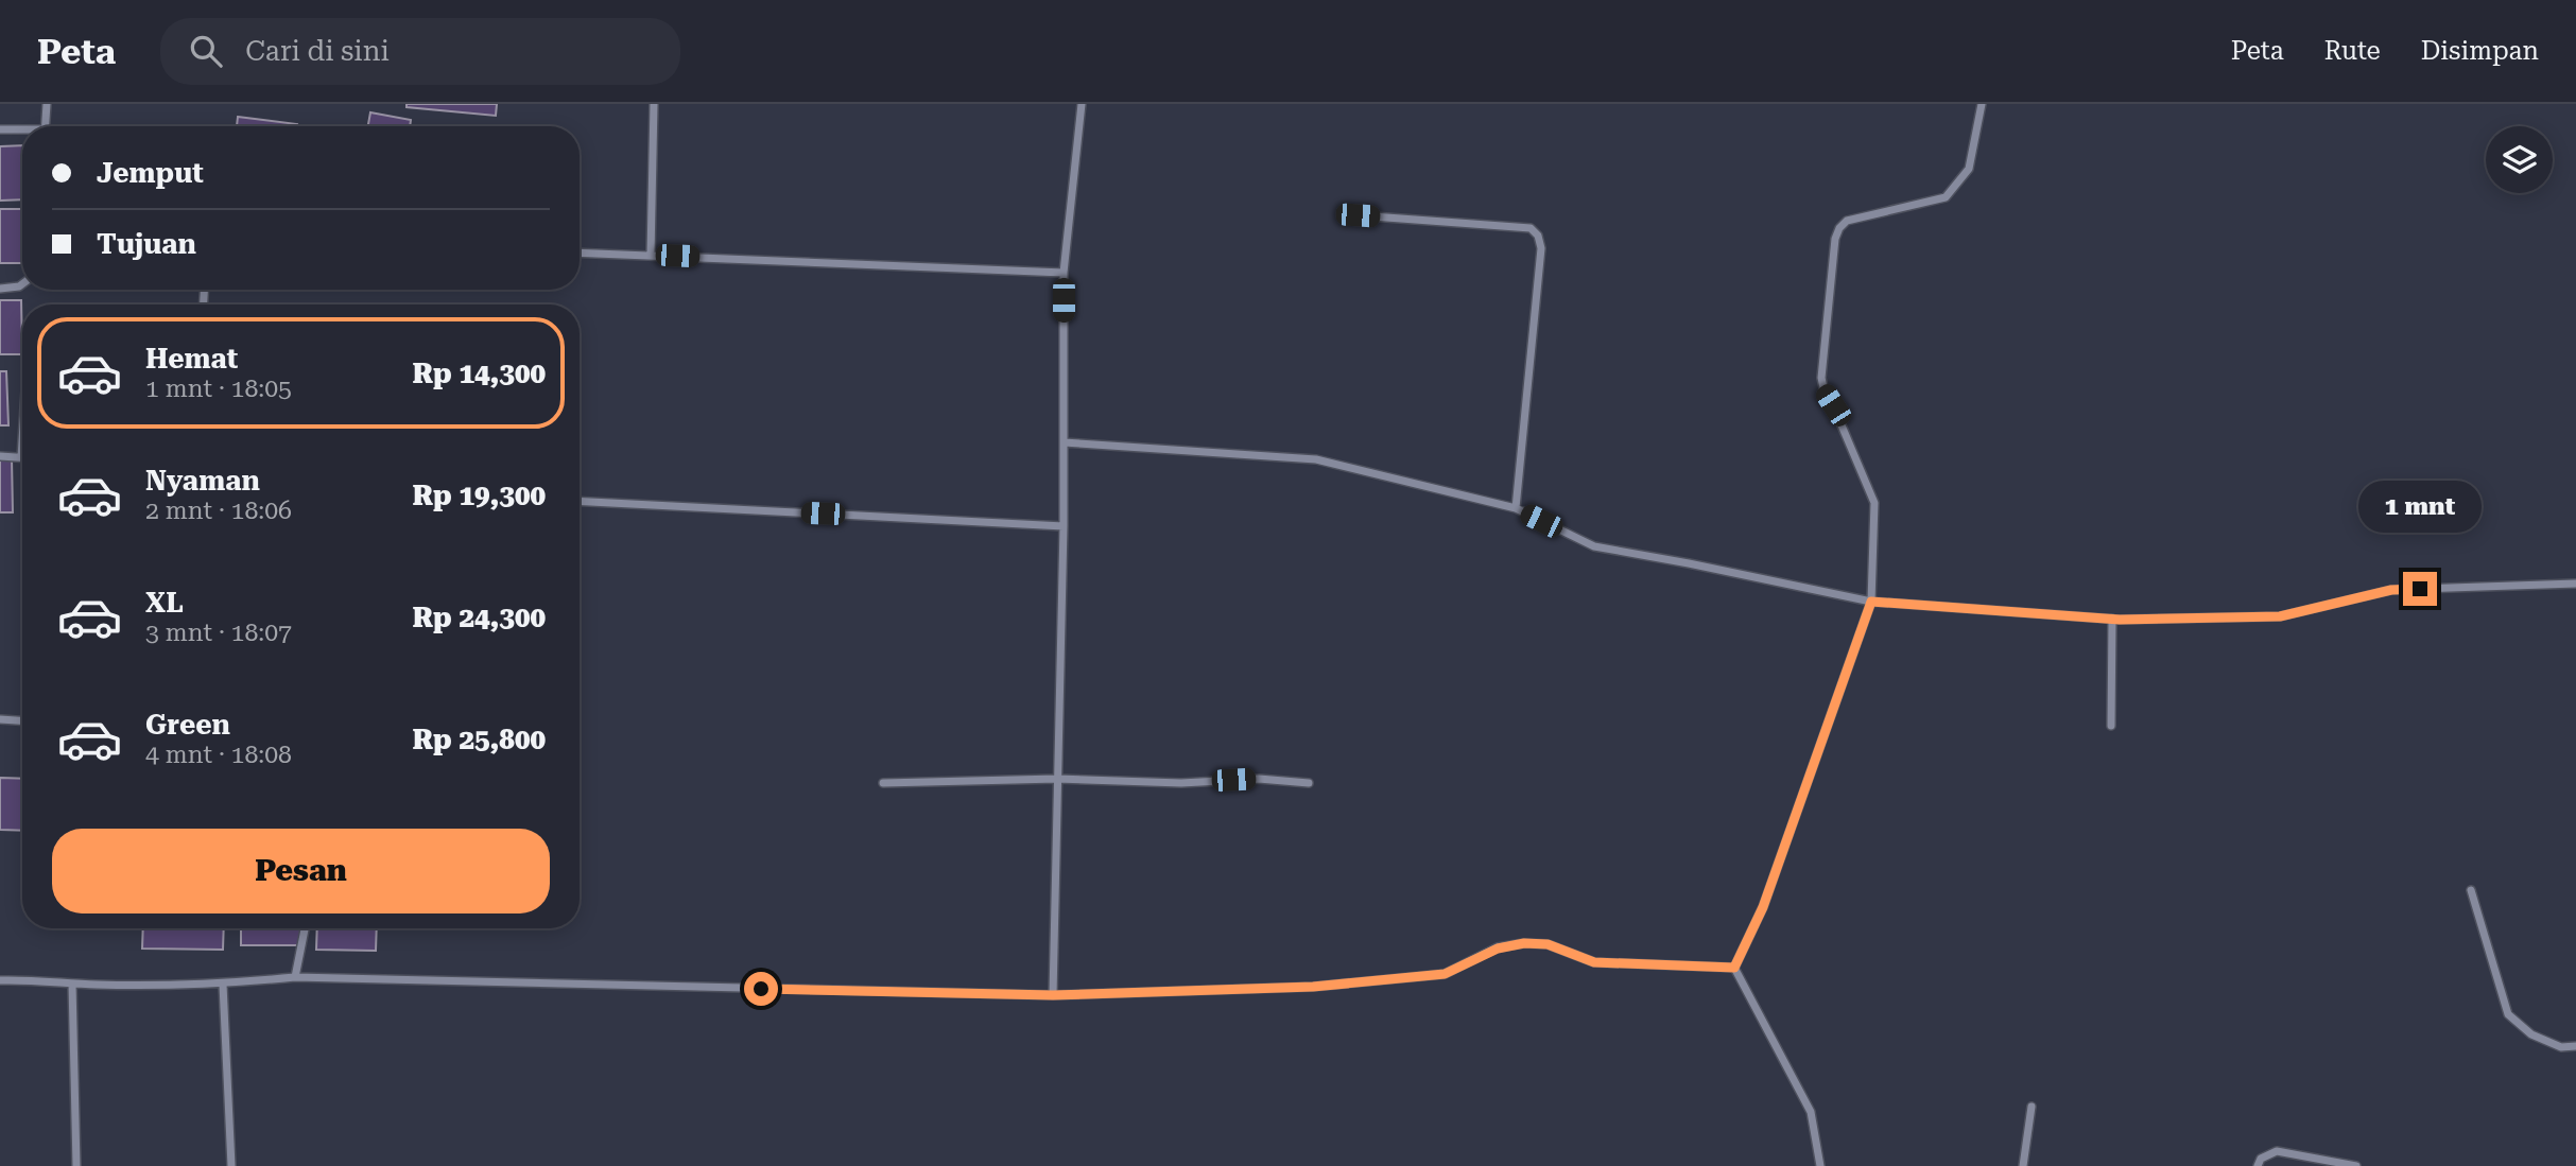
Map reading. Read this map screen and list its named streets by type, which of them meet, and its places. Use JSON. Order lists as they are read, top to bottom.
{
  "page": {
    "header": "Peta",
    "search": "Cari di sini",
    "nav": ["Peta", "Rute", "Disimpan"],
    "banner": ["Jemput", "Tujuan"],
    "list": [
      {
        "name": "Hemat",
        "note": "1 mnt · 18:05",
        "value": "Rp 14,300"
      },
      {
        "name": "Nyaman",
        "note": "2 mnt · 18:06",
        "value": "Rp 19,300"
      },
      {
        "name": "XL",
        "note": "3 mnt · 18:07",
        "value": "Rp 24,300"
      },
      {
        "name": "Green",
        "note": "4 mnt · 18:08",
        "value": "Rp 25,800"
      }
    ],
    "bubble": "1 mnt",
    "buttons": "Pesan"
  }
}
